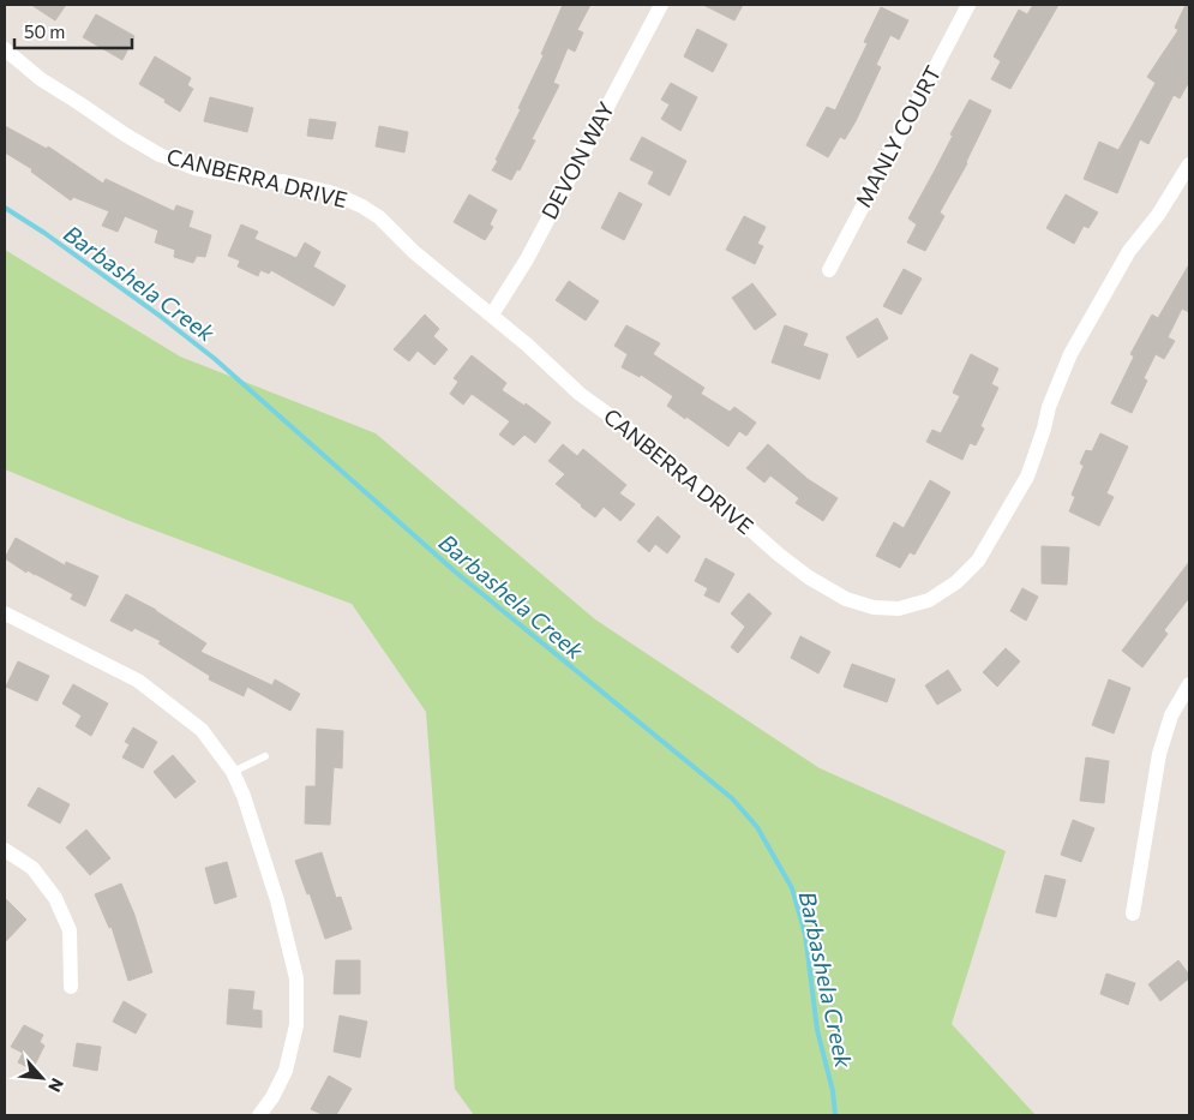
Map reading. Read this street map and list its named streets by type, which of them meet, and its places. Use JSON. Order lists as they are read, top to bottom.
{
  "streets": {
    "street": ["MANLY COURT", "DEVON WAY", "CANBERRA DRIVE"]
  },
  "crossings": [
    ["DEVON WAY", "CANBERRA DRIVE"]
  ],
  "water": ["Barbashela Creek"],
  "scale_bar": "50 m",
  "north": "bottom right"
}
